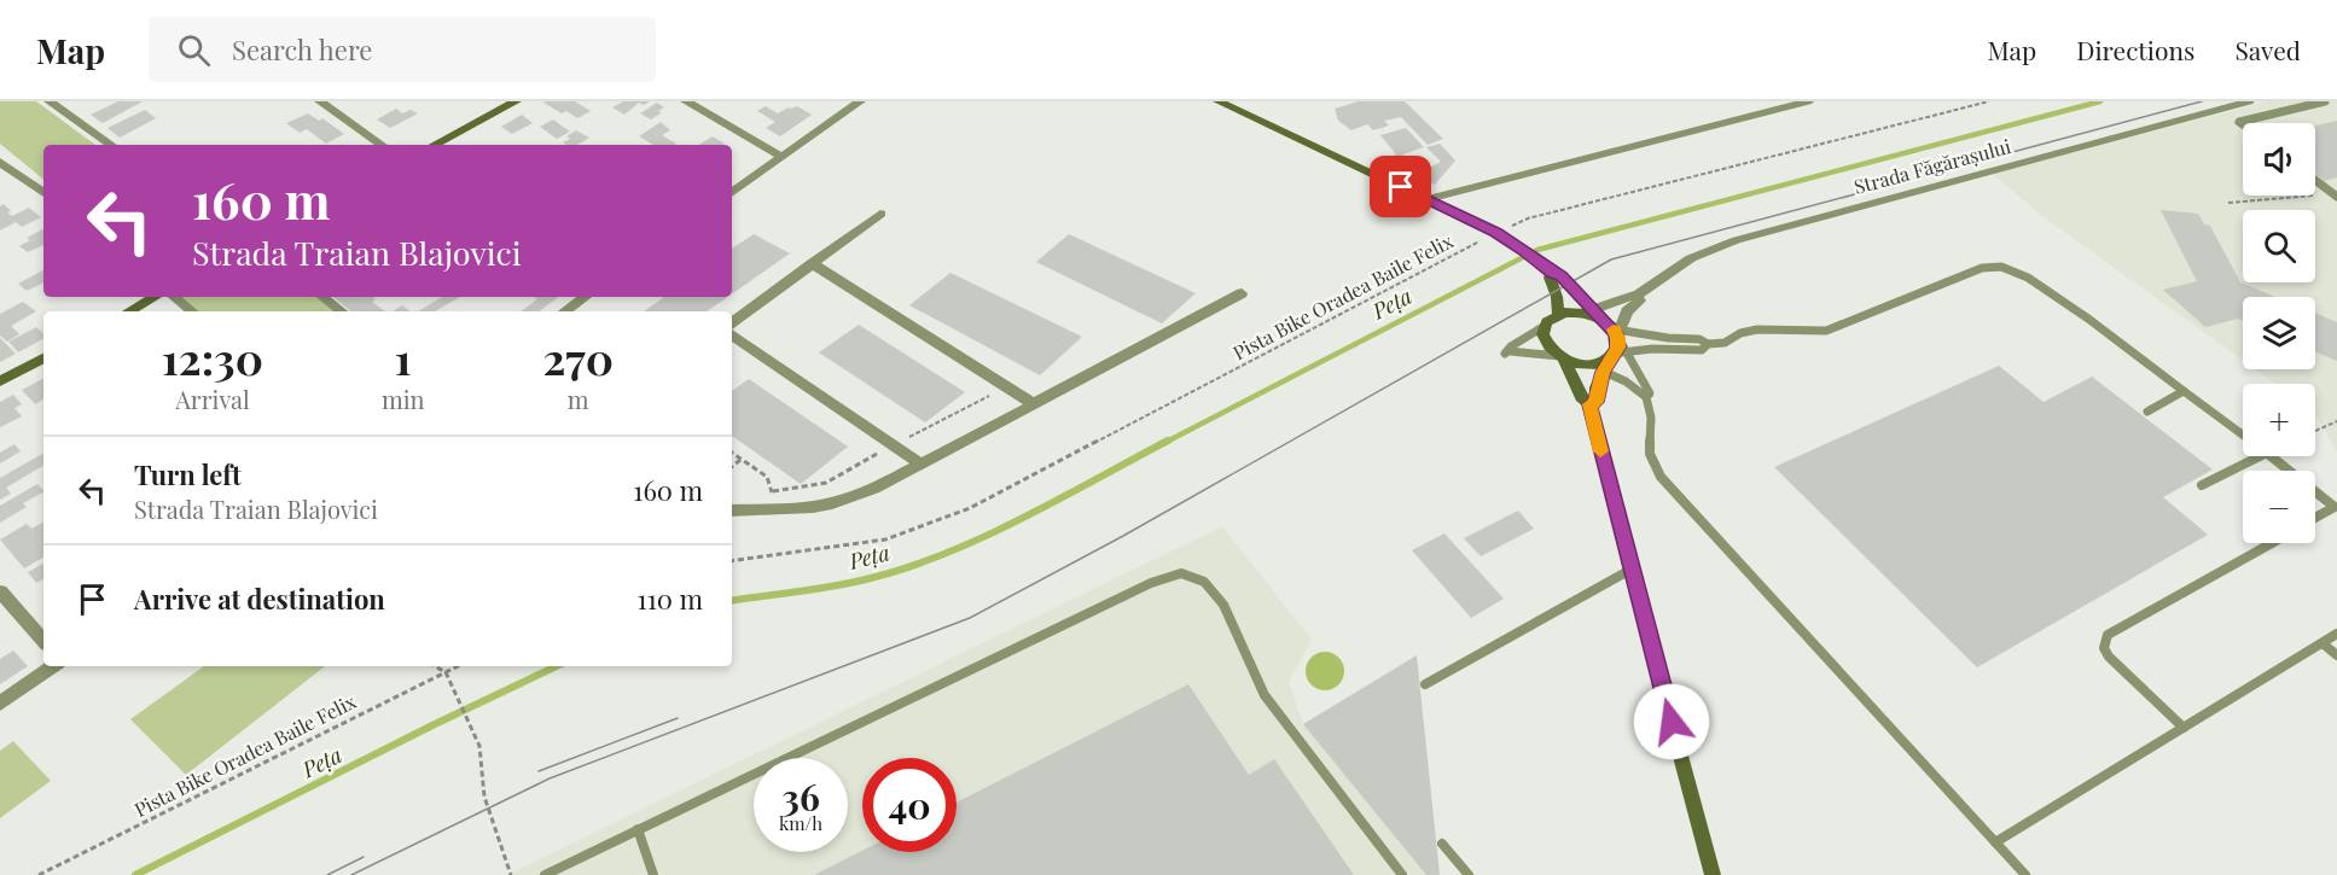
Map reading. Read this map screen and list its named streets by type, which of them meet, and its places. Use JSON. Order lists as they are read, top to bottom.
{
  "streets": {
    "street": ["Strada Făgărașului"],
    "path": ["Pista Bike Oradea Baile Felix"]
  },
  "water": ["Peța"],
  "page": {
    "header": "Map",
    "search": "Search here",
    "nav": ["Map", "Directions", "Saved"],
    "map_buttons": ["+", "−"],
    "turn": ["160 m", "Strada Traian Blajovici"],
    "eta": [
      "12:30",
      "Arrival",
      "1",
      "min",
      "270",
      "m"
    ],
    "list": [
      {
        "name": "Turn left",
        "note": "Strada Traian Blajovici",
        "value": "160 m"
      },
      {
        "name": "Arrive at destination",
        "value": "110 m"
      }
    ],
    "speed": "36 km/h",
    "limit": "40"
  }
}
